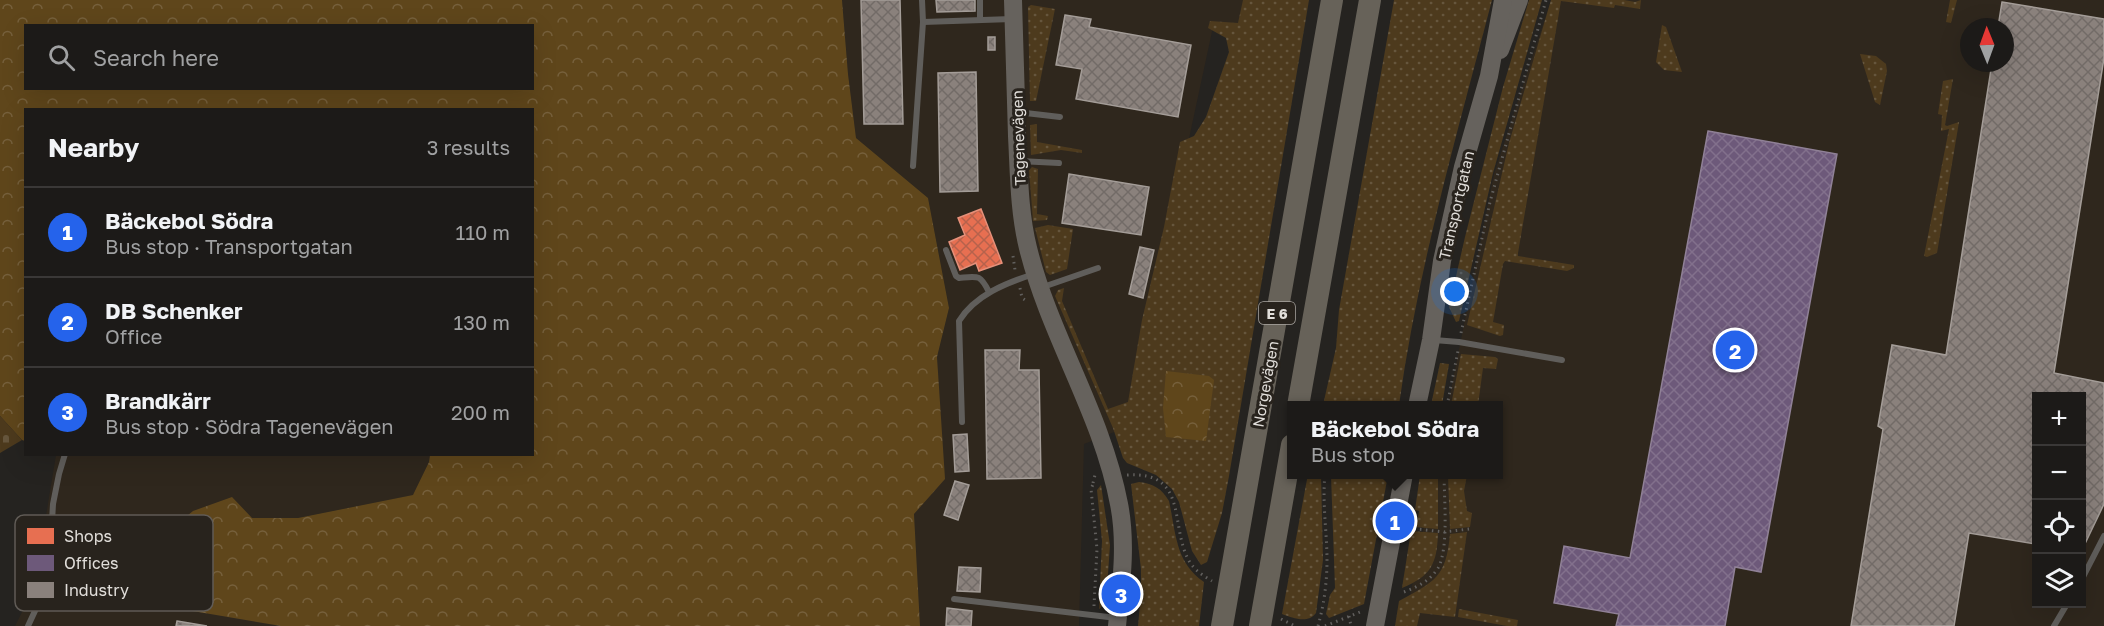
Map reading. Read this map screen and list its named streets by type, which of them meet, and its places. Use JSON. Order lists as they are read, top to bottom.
{
  "streets": {
    "highway": ["E 6", "Norgevägen"],
    "street": ["Tagenevägen", "Transportgatan"]
  },
  "legend": ["Shops", "Offices", "Industry"],
  "north": "top",
  "page": {
    "search": "Search here",
    "heading": ["Nearby", "3 results"],
    "list": [
      {
        "mark": "1",
        "name": "Bäckebol Södra",
        "note": "Bus stop · Transportgatan",
        "value": "110 m"
      },
      {
        "mark": "2",
        "name": "DB Schenker",
        "note": "Office",
        "value": "130 m"
      },
      {
        "mark": "3",
        "name": "Brandkärr",
        "note": "Bus stop · Södra Tagenevägen",
        "value": "200 m"
      }
    ],
    "pins": ["2", "1", "3"],
    "map_buttons": ["+", "−"],
    "popup": ["Bäckebol Södra", "Bus stop"]
  }
}
